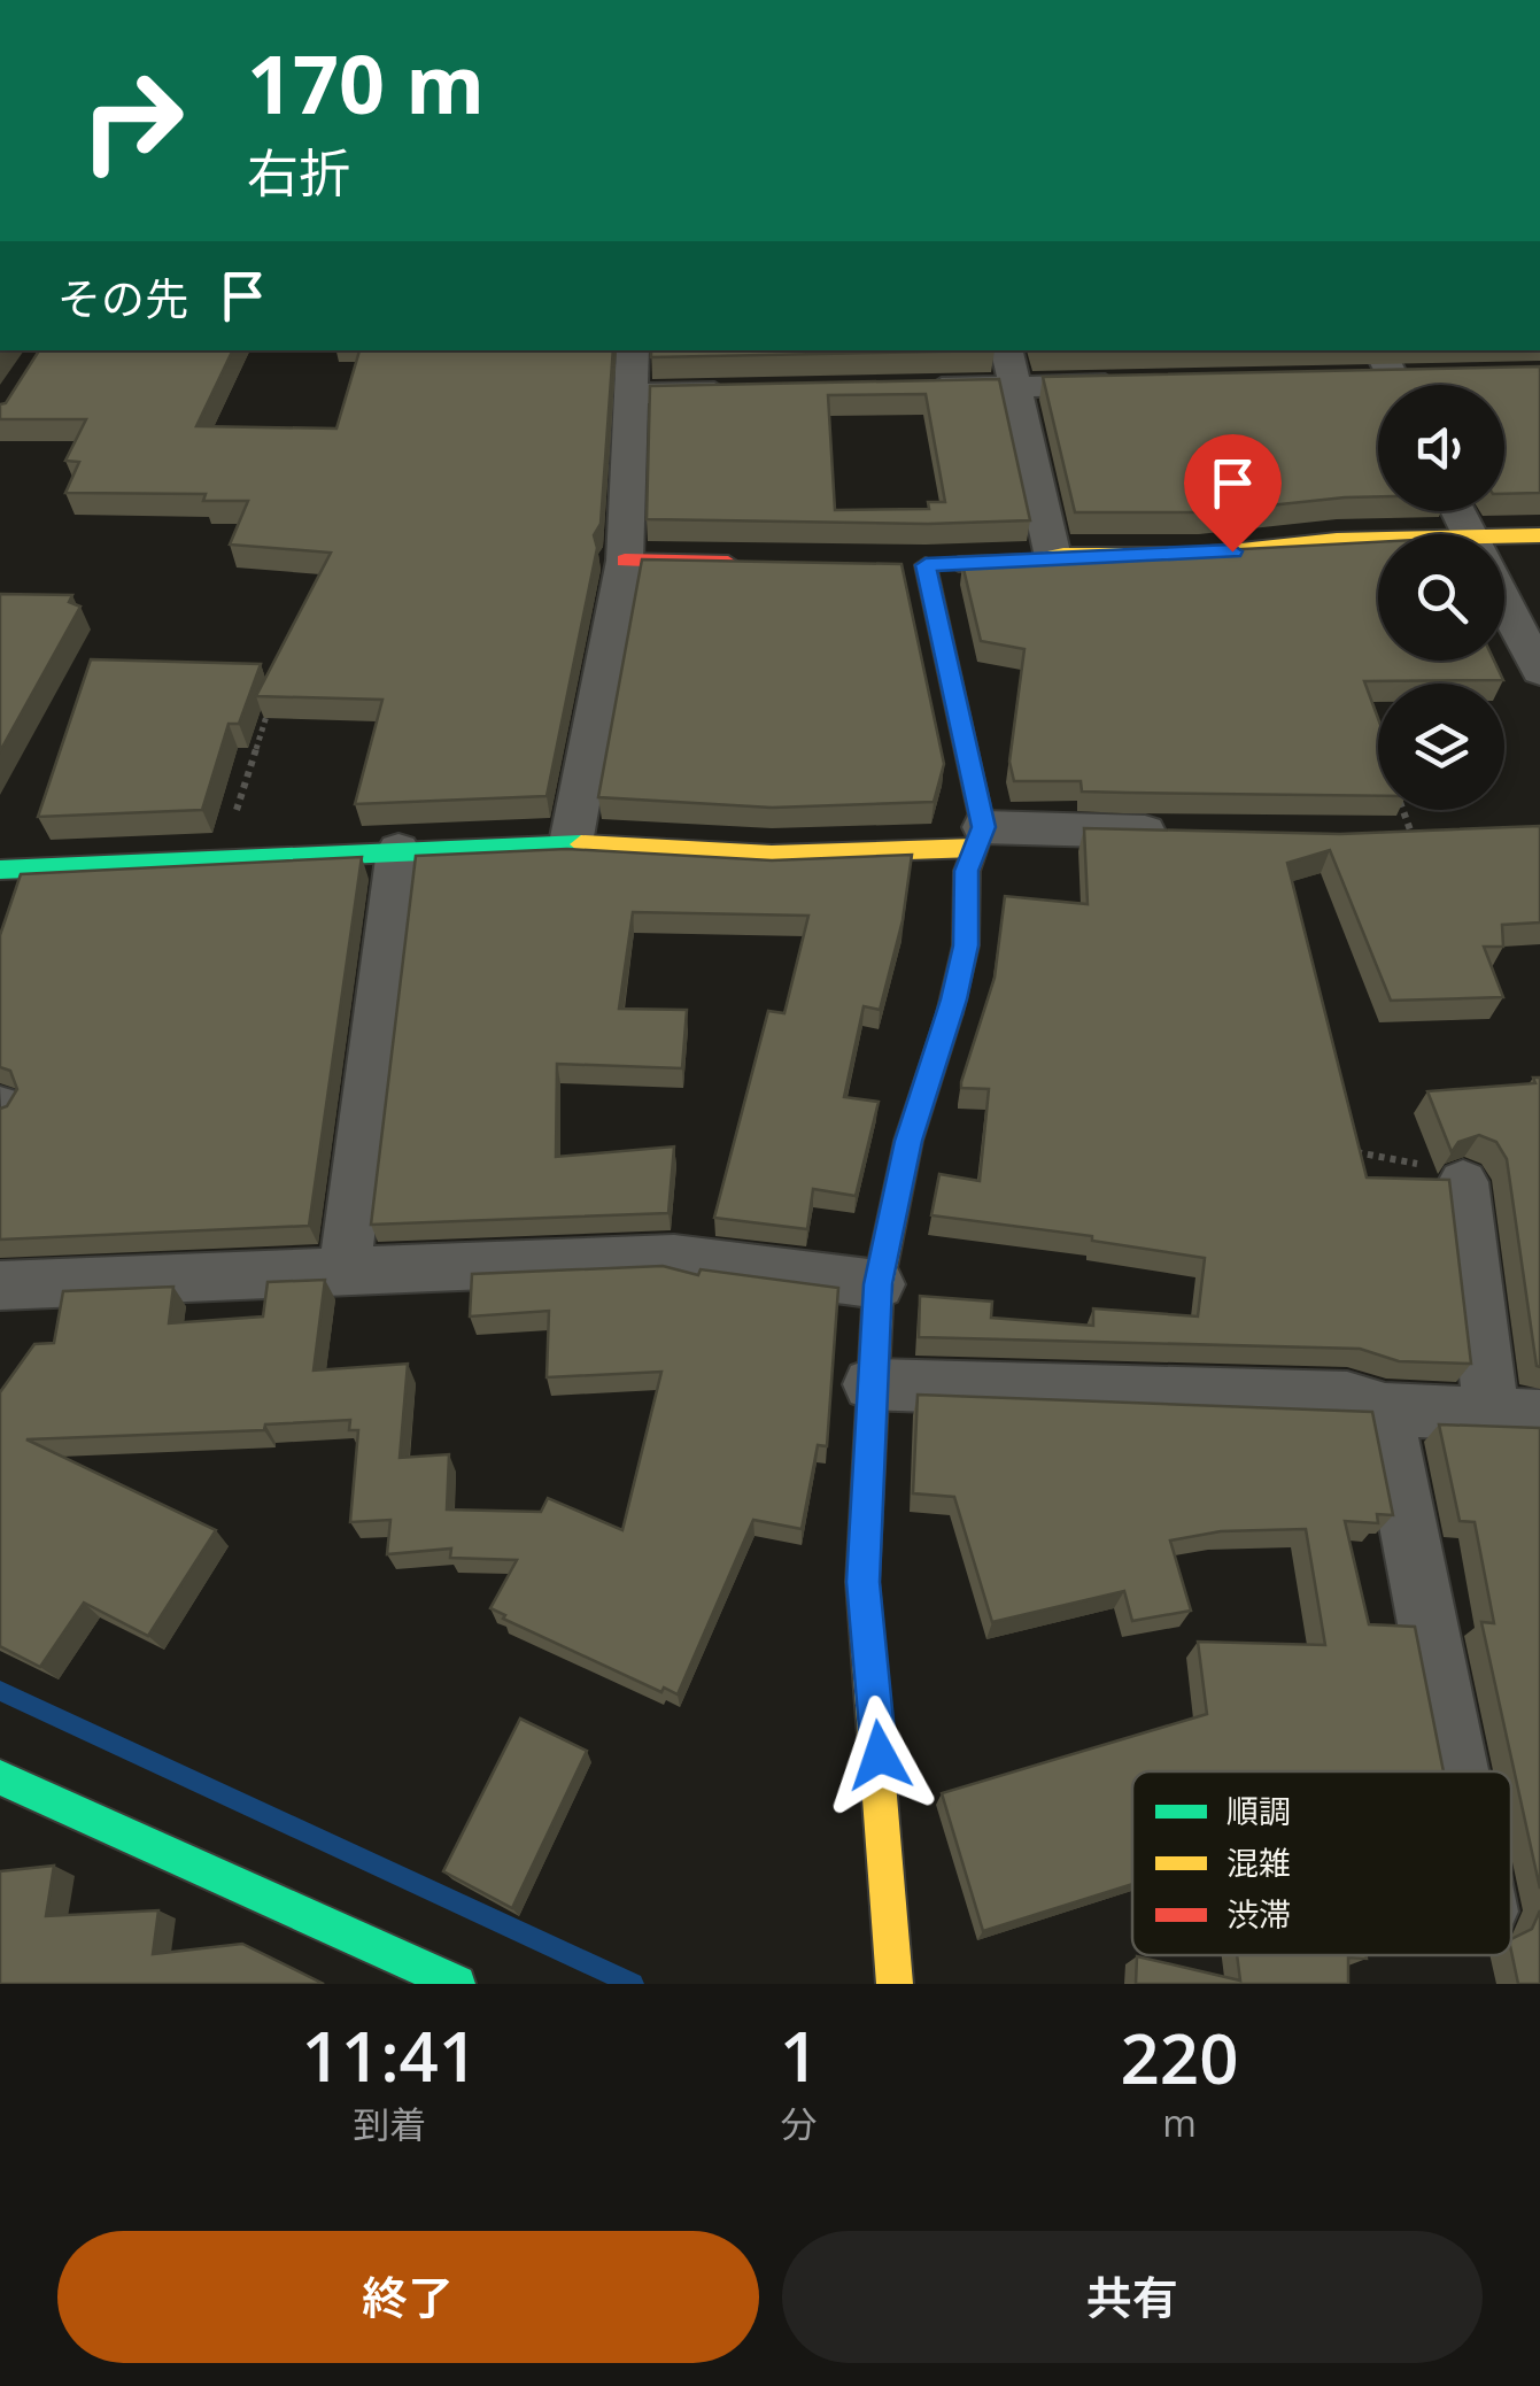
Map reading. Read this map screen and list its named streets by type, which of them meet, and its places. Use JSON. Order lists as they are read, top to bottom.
{
  "legend": ["順調", "混雑", "渋滞"],
  "page": {
    "turn": ["170 m", "右折"],
    "then": "その先",
    "eta": [
      "11:41",
      "到着",
      "1",
      "分",
      "220",
      "m"
    ],
    "buttons": ["終了", "共有"]
  }
}
